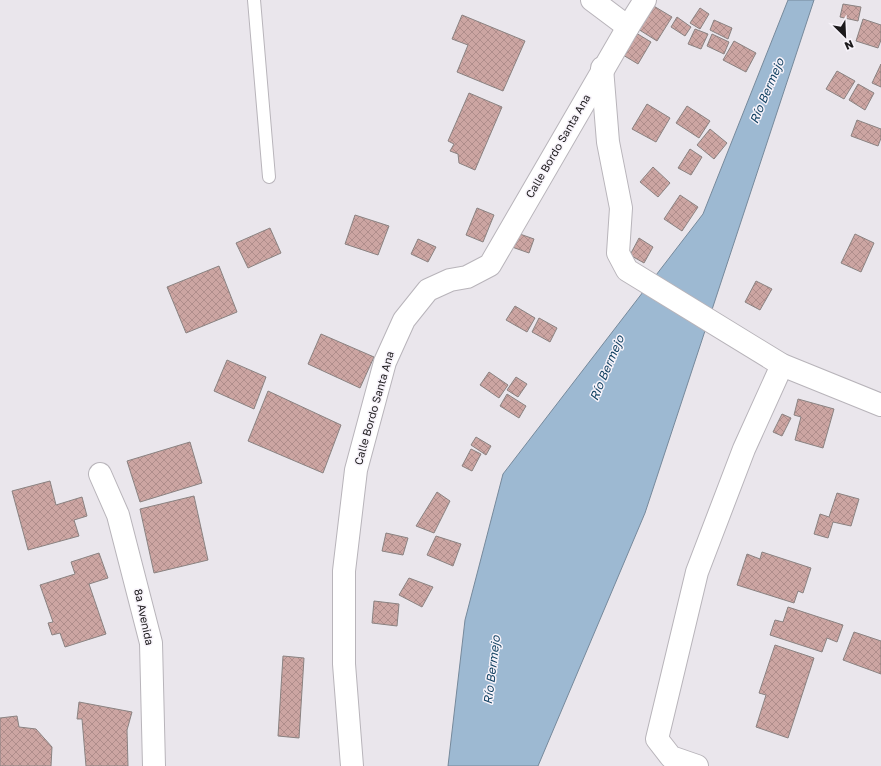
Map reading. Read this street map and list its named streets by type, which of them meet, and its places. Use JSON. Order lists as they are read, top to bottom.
{
  "streets": {
    "street": ["Calle Bordo Santa Ana", "8a Avenida"]
  },
  "water": ["Río Bermejo"],
  "north": "bottom right"
}
